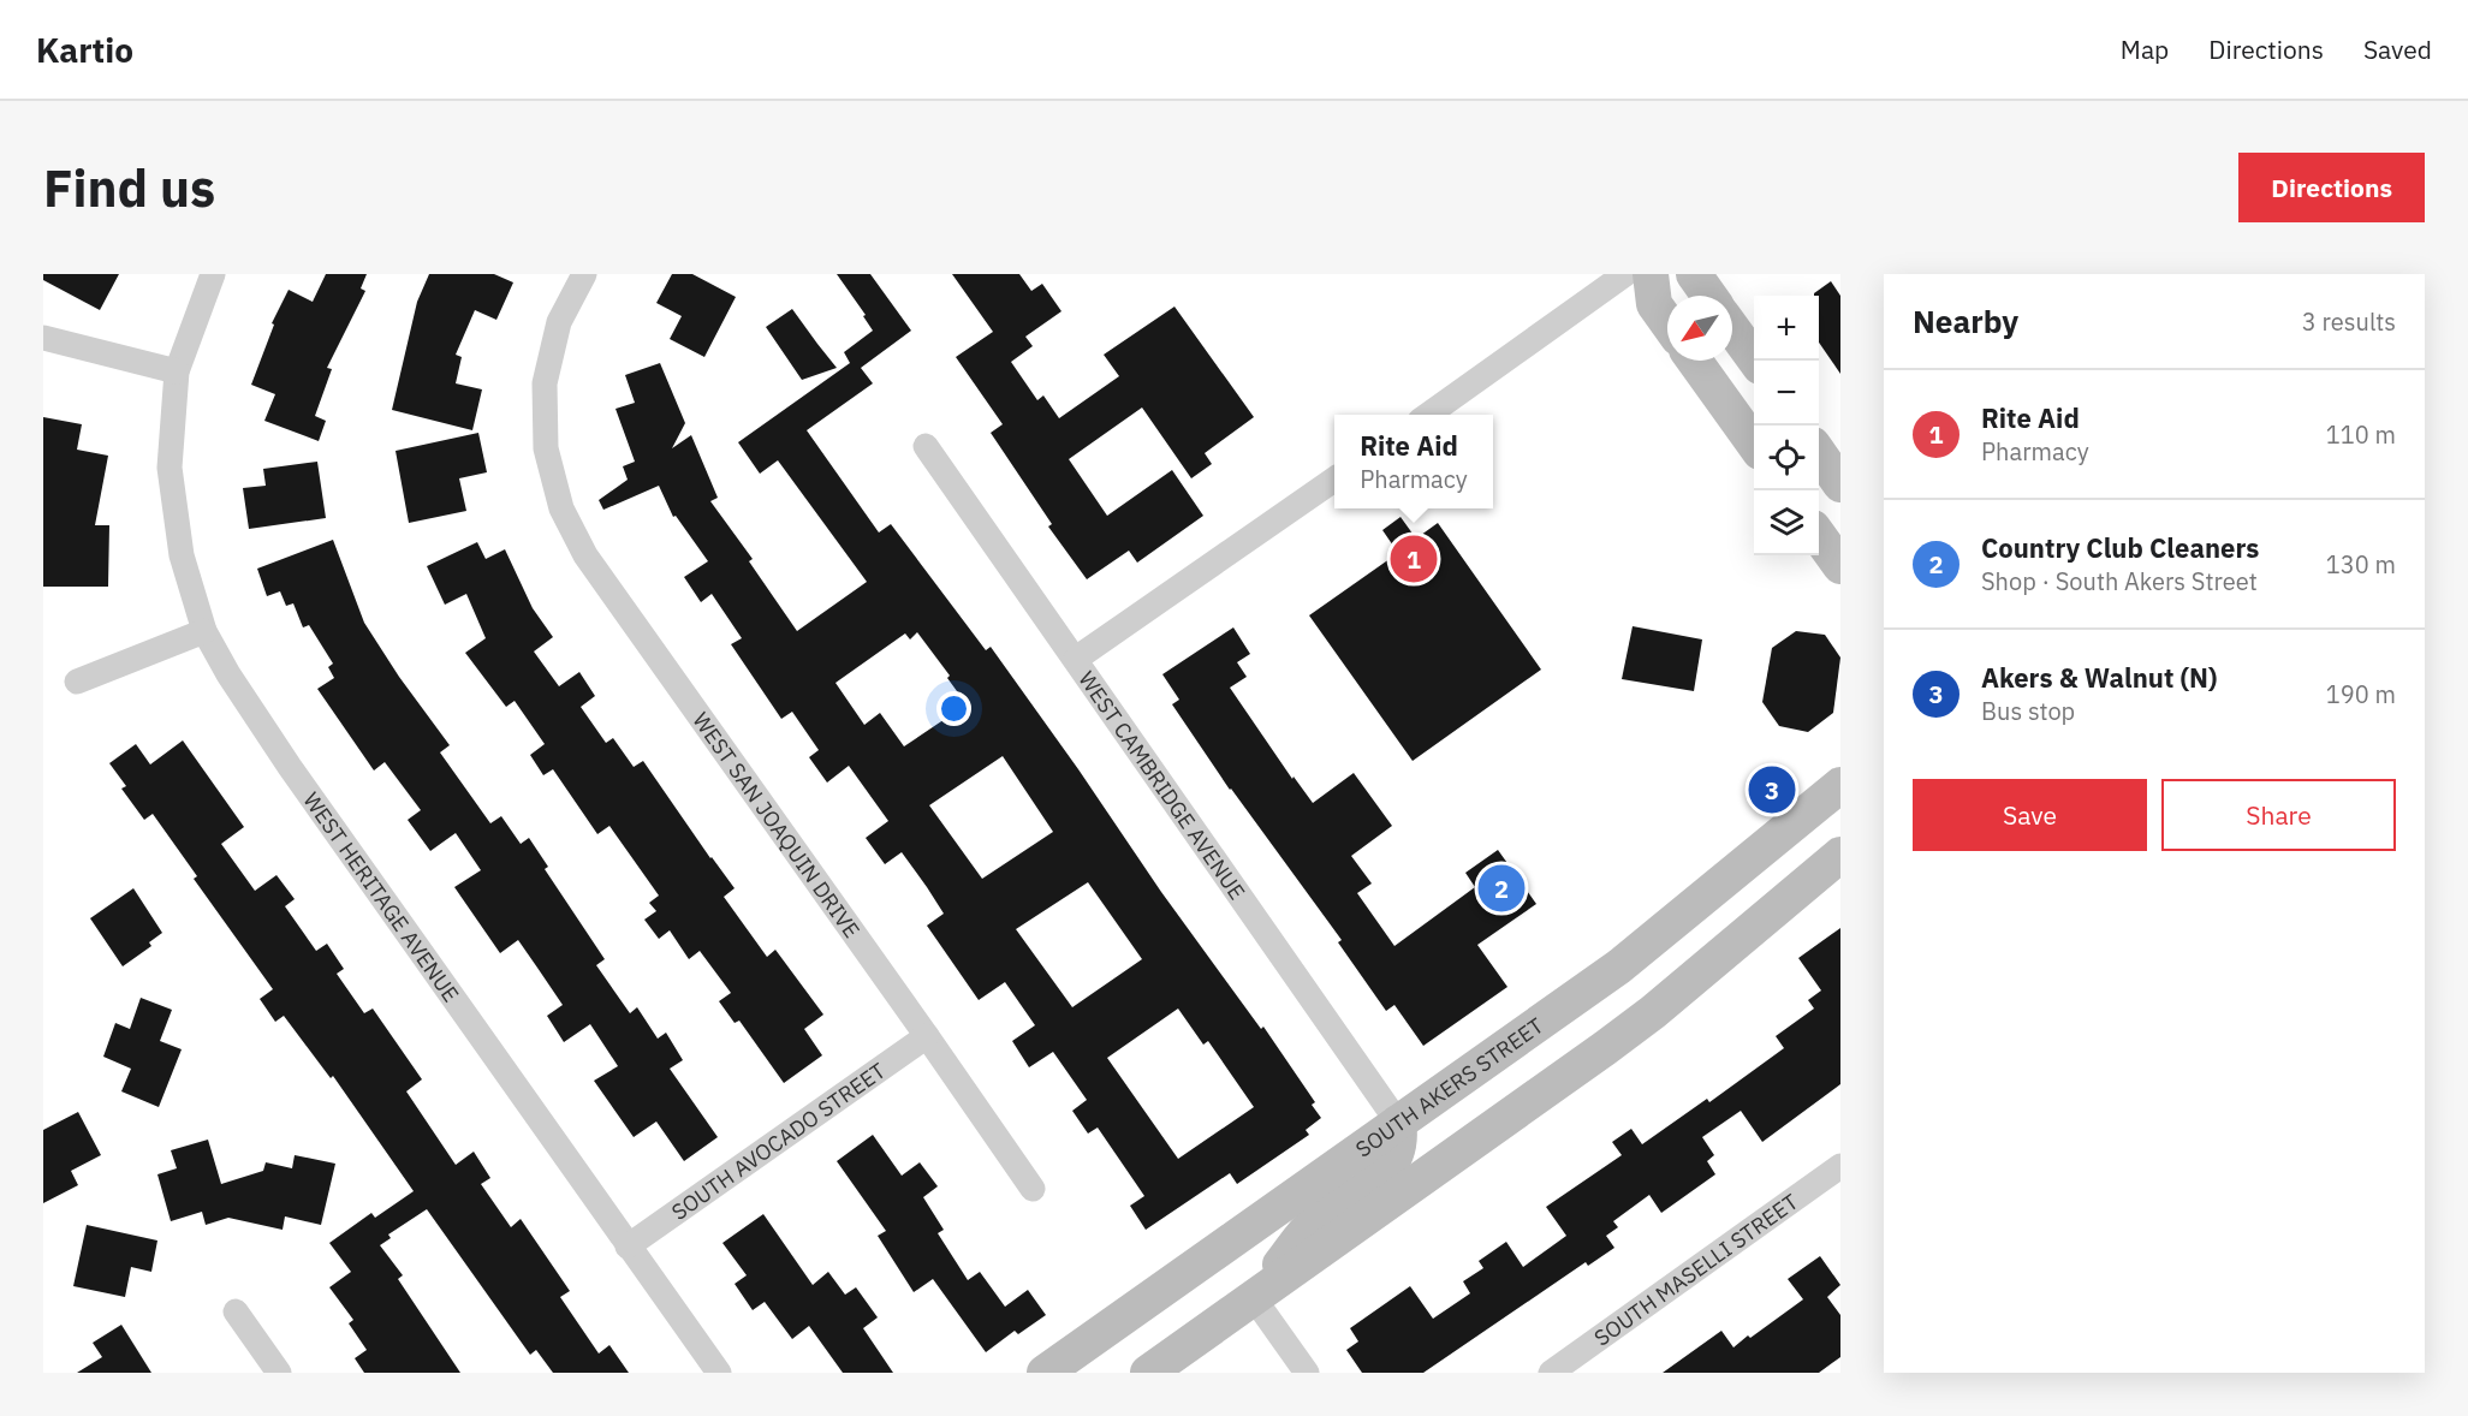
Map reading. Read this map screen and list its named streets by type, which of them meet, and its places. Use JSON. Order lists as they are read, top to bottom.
{
  "streets": {
    "main road": ["SOUTH AKERS STREET"],
    "street": [
      "WEST CAMBRIDGE AVENUE",
      "WEST SAN JOAQUIN DRIVE",
      "WEST HERITAGE AVENUE",
      "SOUTH AVOCADO STREET",
      "SOUTH MASELLI STREET"
    ]
  },
  "crossings": [
    ["WEST CAMBRIDGE AVENUE", "SOUTH AKERS STREET"],
    ["WEST SAN JOAQUIN DRIVE", "SOUTH AVOCADO STREET"],
    ["WEST HERITAGE AVENUE", "SOUTH AVOCADO STREET"]
  ],
  "north": "bottom left",
  "page": {
    "header": "Kartio",
    "nav": ["Map", "Directions", "Saved"],
    "buttons": [
      "Directions",
      ["Save", "Share"]
    ],
    "title": "Find us",
    "heading": ["Nearby", "3 results"],
    "map_buttons": ["+", "−"],
    "list": [
      {
        "mark": "1",
        "name": "Rite Aid",
        "note": "Pharmacy",
        "value": "110 m"
      },
      {
        "mark": "2",
        "name": "Country Club Cleaners",
        "note": "Shop · South Akers Street",
        "value": "130 m"
      },
      {
        "mark": "3",
        "name": "Akers & Walnut (N)",
        "note": "Bus stop",
        "value": "190 m"
      }
    ],
    "popup": ["Rite Aid", "Pharmacy"],
    "pins": ["1", "3", "2"]
  }
}
